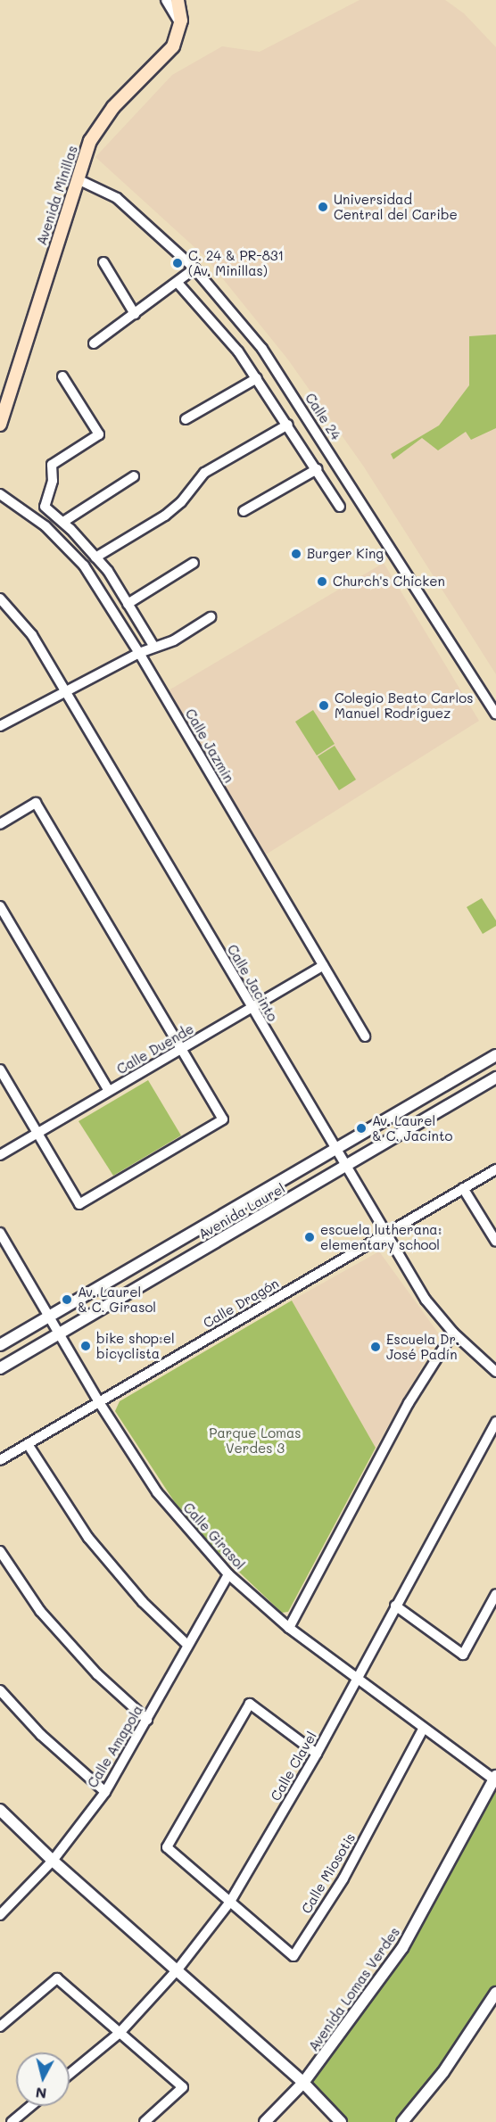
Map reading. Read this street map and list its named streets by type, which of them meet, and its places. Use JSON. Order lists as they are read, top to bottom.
{
  "streets": {
    "main road": ["Avenida Minillas"],
    "street": [
      "Calle 24",
      "Calle Jazmín",
      "Calle Jacinto",
      "Calle Duende",
      "Avenida Laurel",
      "Calle Dragón",
      "Calle Girasol",
      "Calle Amapola",
      "Calle Clavel",
      "Calle Miosotis",
      "Avenida Lomas Verdes"
    ]
  },
  "crossings": [
    ["Avenida Minillas", "Calle 24"],
    ["Calle Jazmín", "Calle Duende"],
    ["Calle Jacinto", "Calle Duende"],
    ["Calle Jacinto", "Avenida Laurel"],
    ["Calle Jacinto", "Calle Dragón"],
    ["Avenida Laurel", "Calle Girasol"],
    ["Calle Dragón", "Calle Girasol"],
    ["Calle Girasol", "Calle Amapola"],
    ["Calle Girasol", "Calle Clavel"],
    ["Calle Girasol", "Calle Miosotis"],
    ["Calle Girasol", "Avenida Lomas Verdes"],
    ["Calle Clavel", "Calle Miosotis"]
  ],
  "parks": ["Parque Lomas Verdes 3"],
  "places": [
    "Universidad Central del Caribe",
    "C. 24 & PR-831 (Av. Minillas)",
    "Burger King",
    "Church's Chicken",
    "Colegio Beato Carlos Manuel Rodríguez",
    "Av. Laurel & C. Jacinto",
    "escuela lutherana: elementary school",
    "Av. Laurel & C. Girasol",
    "bike shop:el bicyclista",
    "Escuela Dr. José Padín"
  ],
  "north": "bottom"
}
